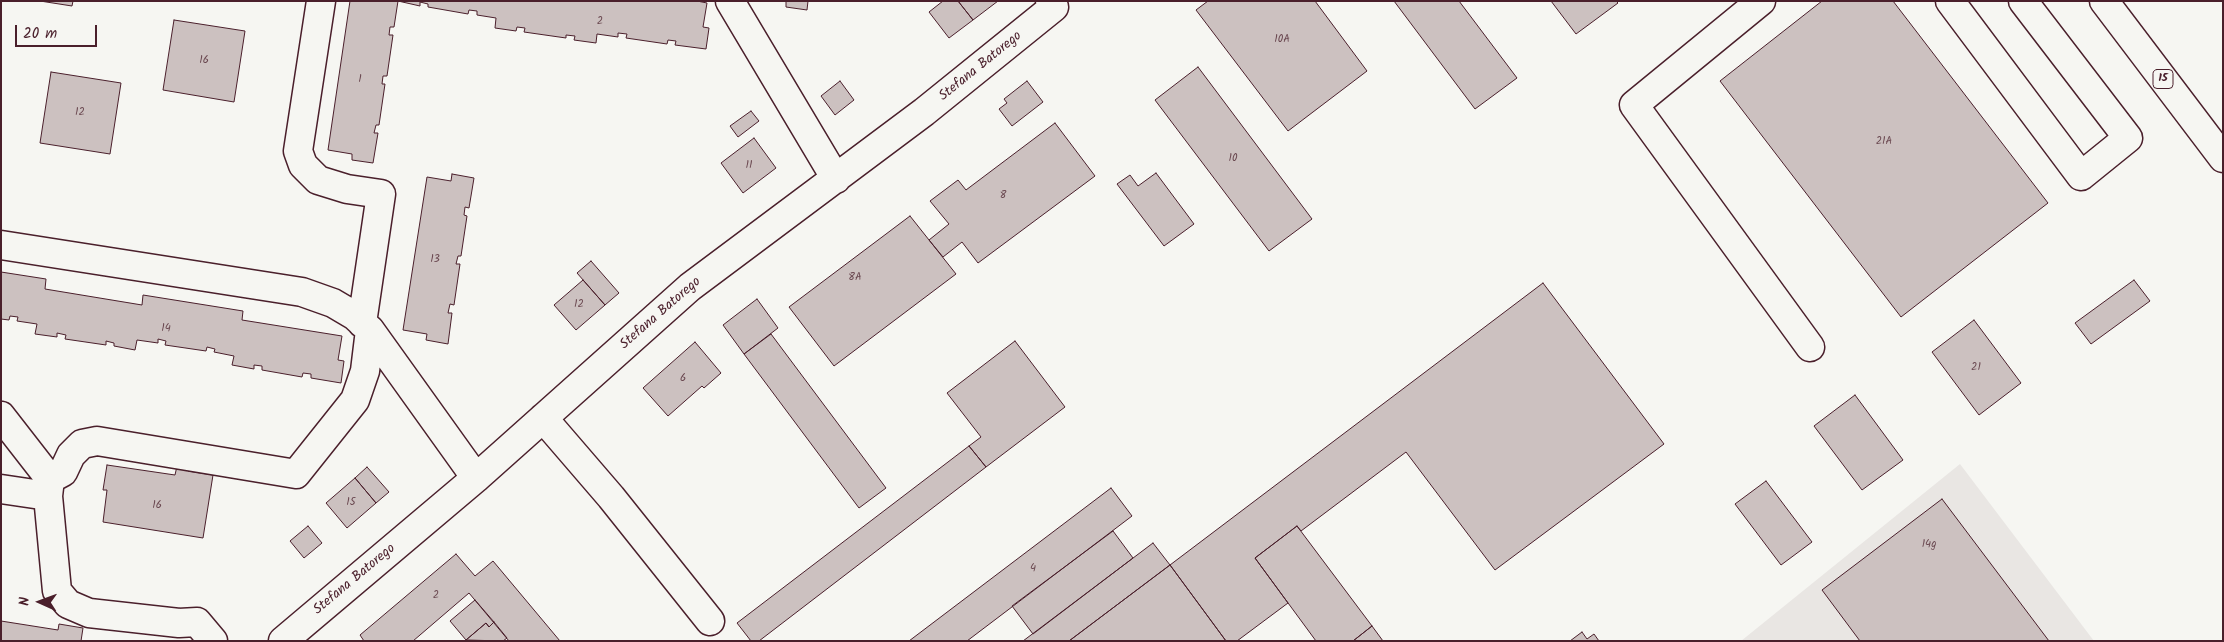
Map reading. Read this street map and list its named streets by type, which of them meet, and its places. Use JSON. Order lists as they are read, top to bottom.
{
  "streets": {
    "street": ["Stefana Batorego", "15"]
  },
  "house_numbers": [
    "2",
    "10A",
    "16",
    "1",
    "12",
    "21A",
    "10",
    "11",
    "8",
    "13",
    "8A",
    "12",
    "14",
    "21",
    "6",
    "15",
    "16",
    "14g",
    "4",
    "2"
  ],
  "scale_bar": "20 m",
  "north": "left"
}
